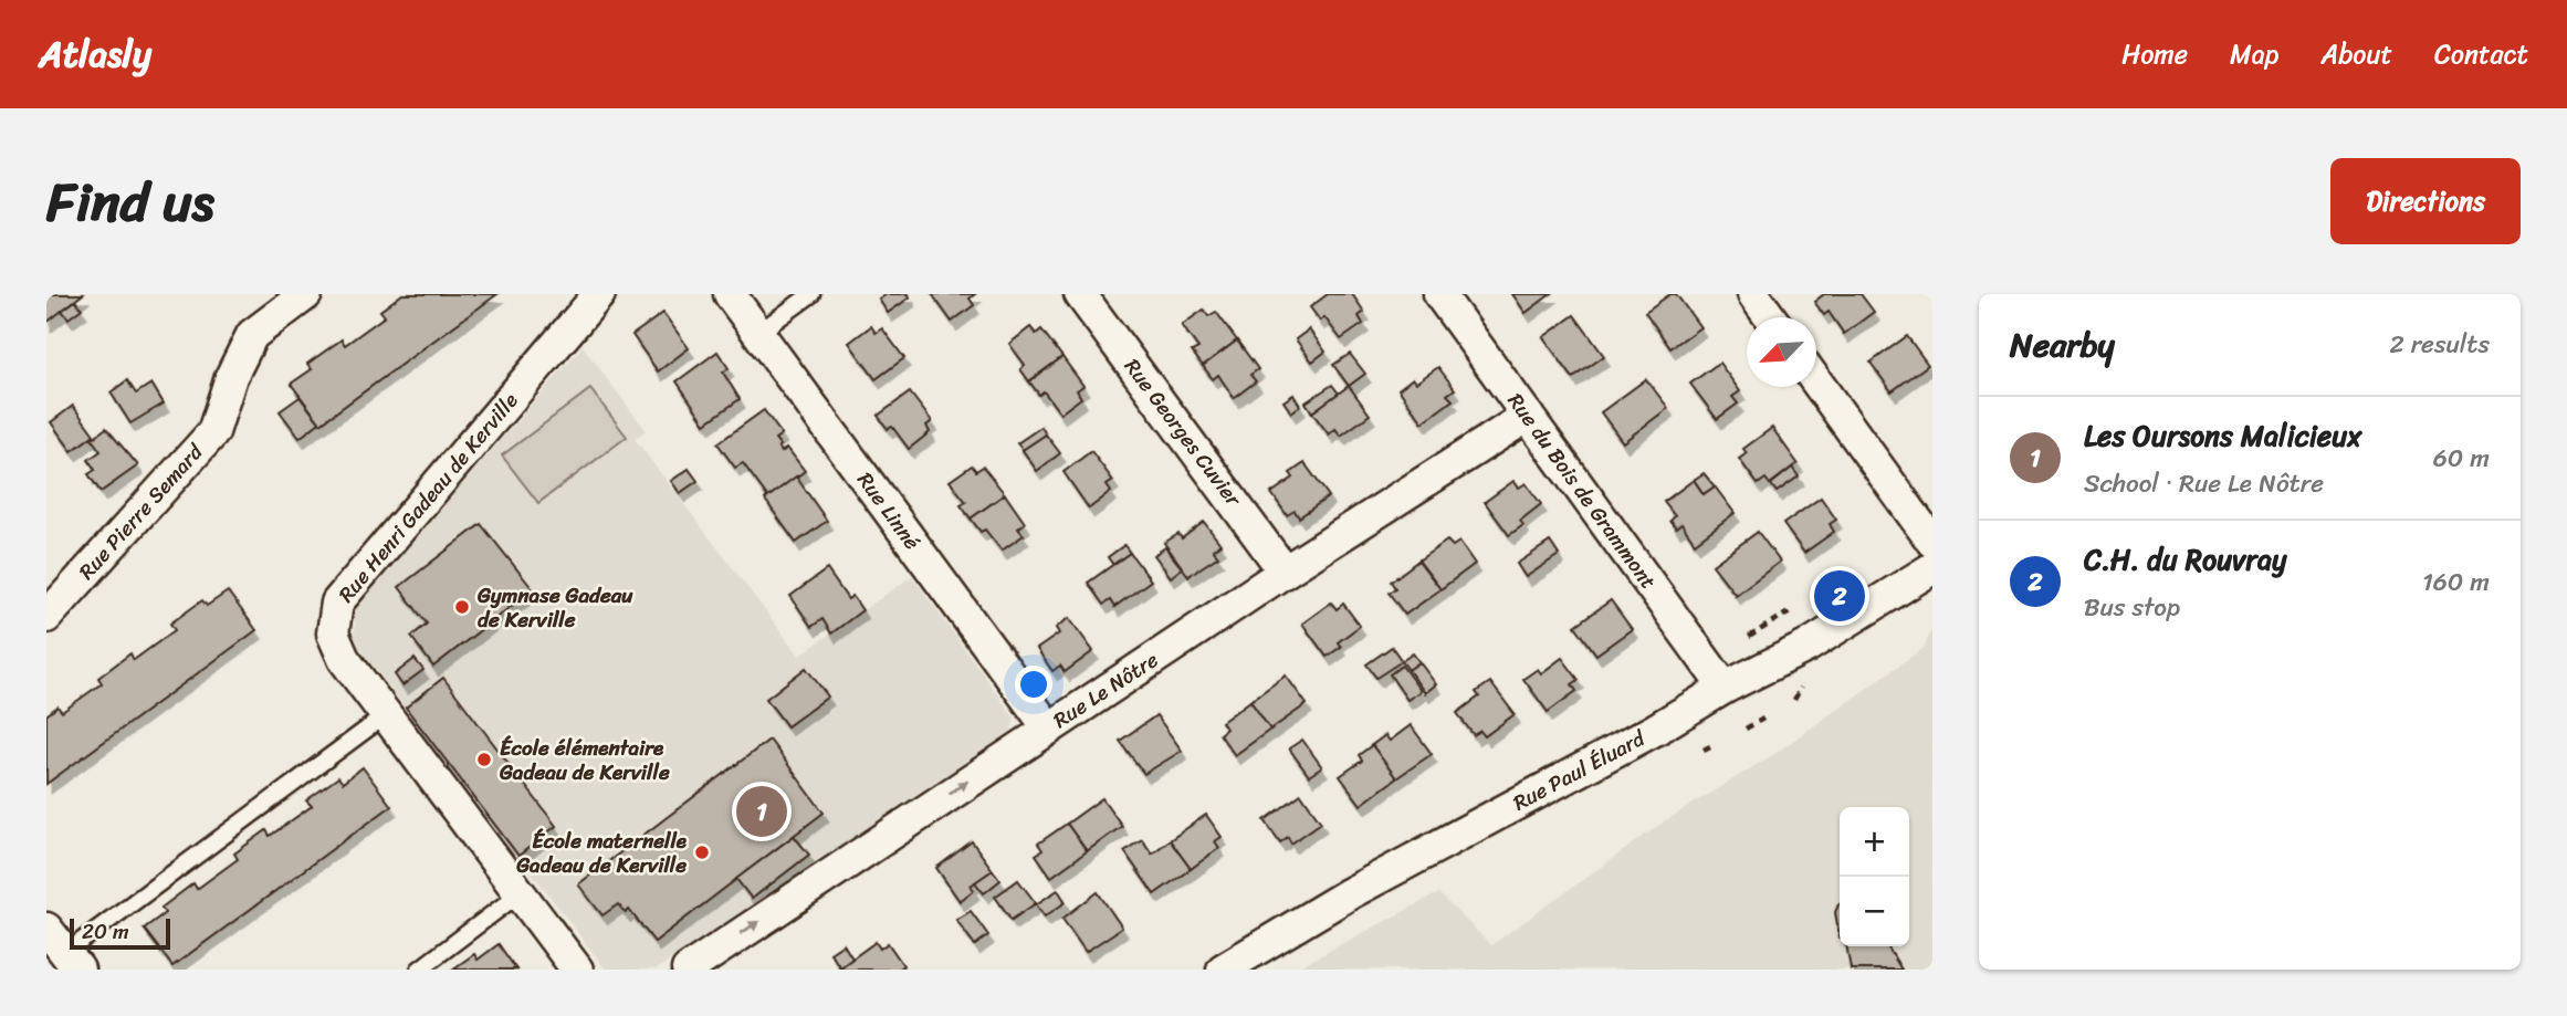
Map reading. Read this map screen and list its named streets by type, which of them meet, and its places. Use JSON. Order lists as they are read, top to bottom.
{
  "streets": {
    "street": [
      "Rue Georges Cuvier",
      "Rue du Bois de Grammont",
      "Rue Henri Gadeau de Kerville",
      "Rue Linné",
      "Rue Pierre Semard",
      "Rue Le Nôtre",
      "Rue Paul Éluard"
    ]
  },
  "crossings": [
    ["Rue Georges Cuvier", "Rue Le Nôtre"],
    ["Rue du Bois de Grammont", "Rue Le Nôtre"],
    ["Rue du Bois de Grammont", "Rue Paul Éluard"],
    ["Rue Linné", "Rue Le Nôtre"]
  ],
  "one_way": ["Rue Le Nôtre"],
  "places": ["Gymnase Gadeau de Kerville", "École élémentaire Gadeau de Kerville", "École maternelle Gadeau de Kerville"],
  "scale_bar": "20 m",
  "north": "bottom left",
  "page": {
    "header": "Atlasly",
    "nav": [
      "Home",
      "Map",
      "About",
      "Contact"
    ],
    "title": "Find us",
    "buttons": "Directions",
    "heading": ["Nearby", "2 results"],
    "list": [
      {
        "mark": "1",
        "name": "Les Oursons Malicieux",
        "note": "School · Rue Le Nôtre",
        "value": "60 m"
      },
      {
        "mark": "2",
        "name": "C.H. du Rouvray",
        "note": "Bus stop",
        "value": "160 m"
      }
    ],
    "pins": ["2", "1"],
    "map_buttons": ["+", "−"],
    "scale": "20 m"
  }
}
